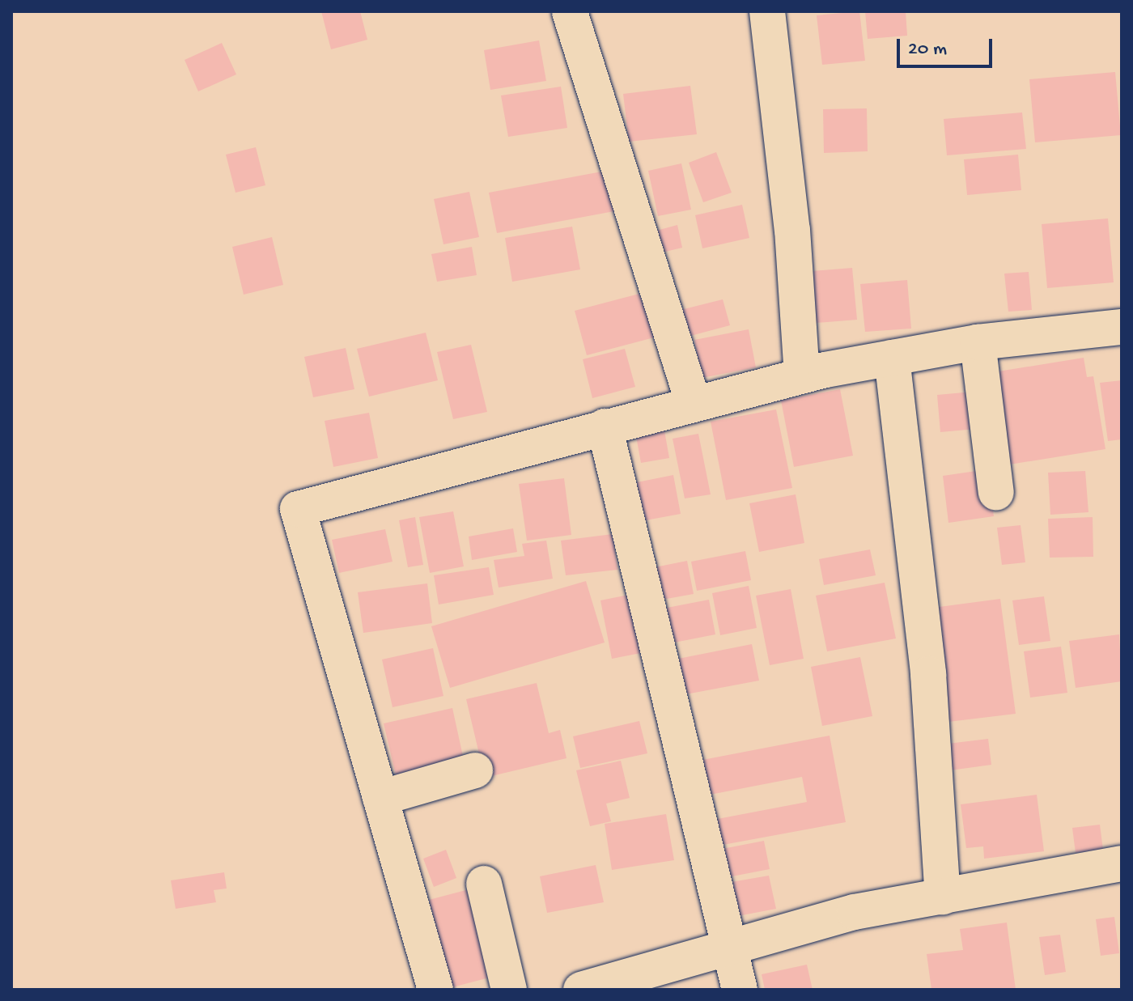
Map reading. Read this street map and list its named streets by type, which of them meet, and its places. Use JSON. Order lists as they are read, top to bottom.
{
  "scale_bar": "20 m"
}
